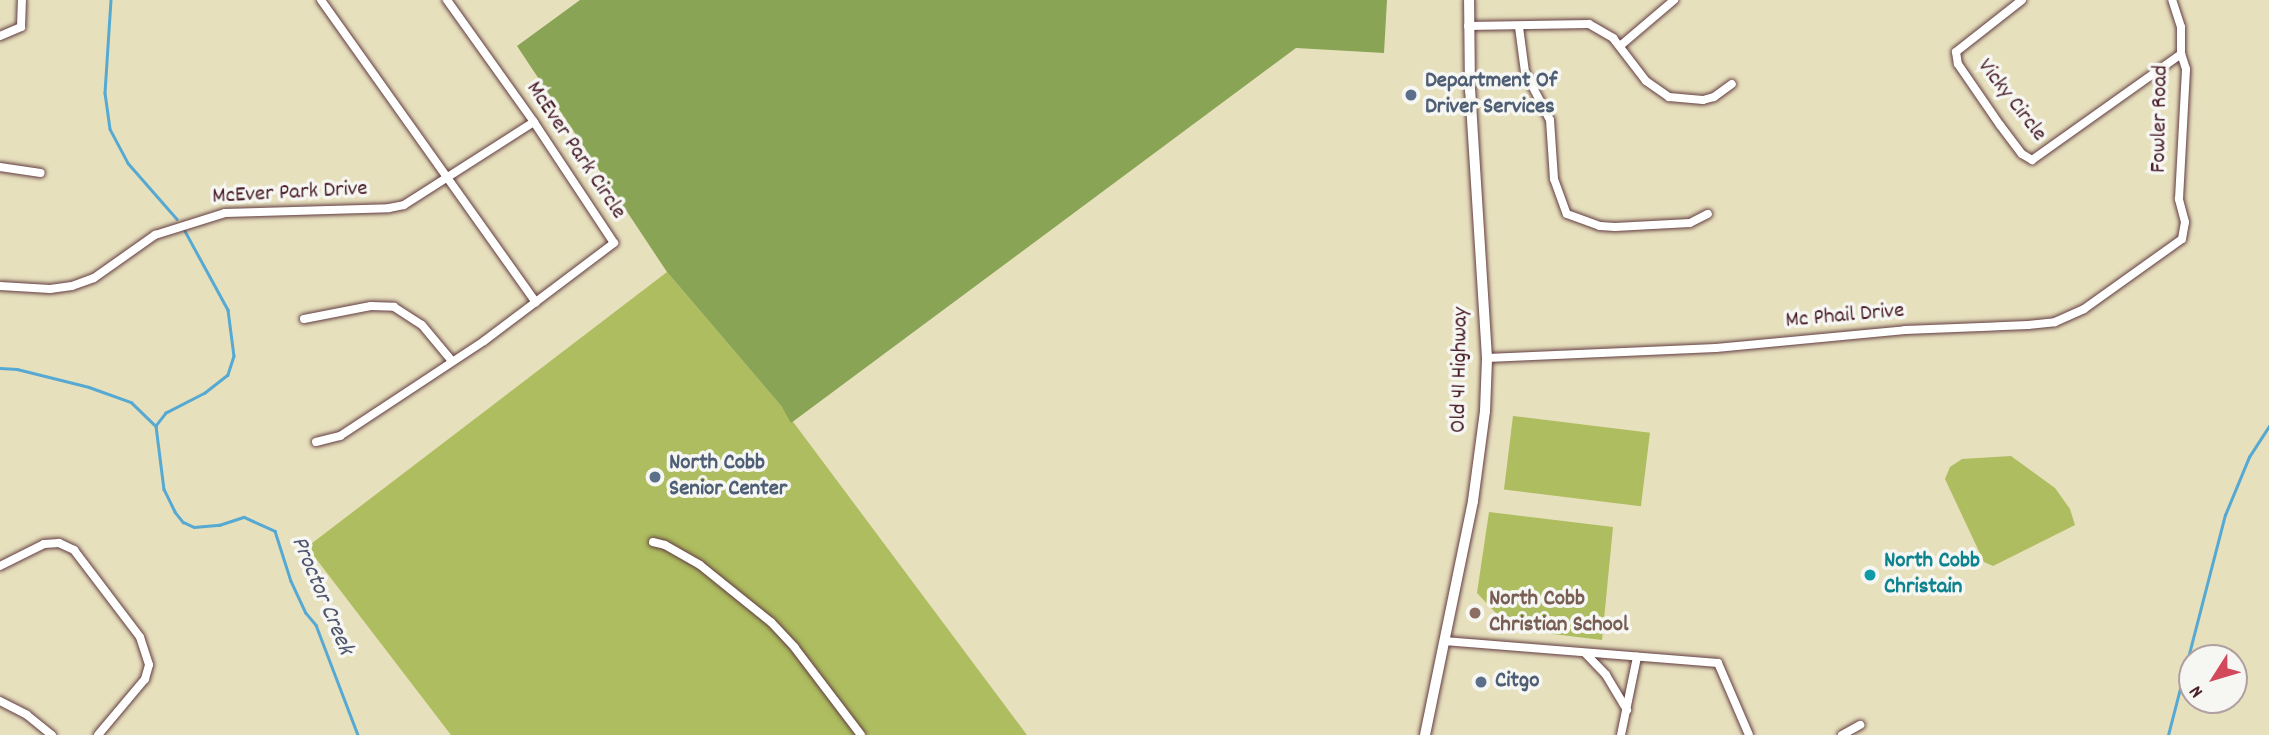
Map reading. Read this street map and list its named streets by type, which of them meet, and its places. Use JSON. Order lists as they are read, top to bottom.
{
  "streets": {
    "main road": ["Old 41 Highway"],
    "street": [
      "Vicky Circle",
      "Fowler Road",
      "McEver Park Circle",
      "McEver Park Drive",
      "Mc Phail Drive"
    ]
  },
  "crossings": [
    ["Vicky Circle", "Fowler Road"],
    ["Fowler Road", "Mc Phail Drive"],
    ["McEver Park Circle", "McEver Park Drive"],
    ["Mc Phail Drive", "Old 41 Highway"]
  ],
  "water": ["Proctor Creek"],
  "places": [
    "Department Of Driver Services",
    "North Cobb Senior Center",
    "North Cobb Christain",
    "North Cobb Christian School",
    "Citgo"
  ],
  "north": "bottom left"
}
